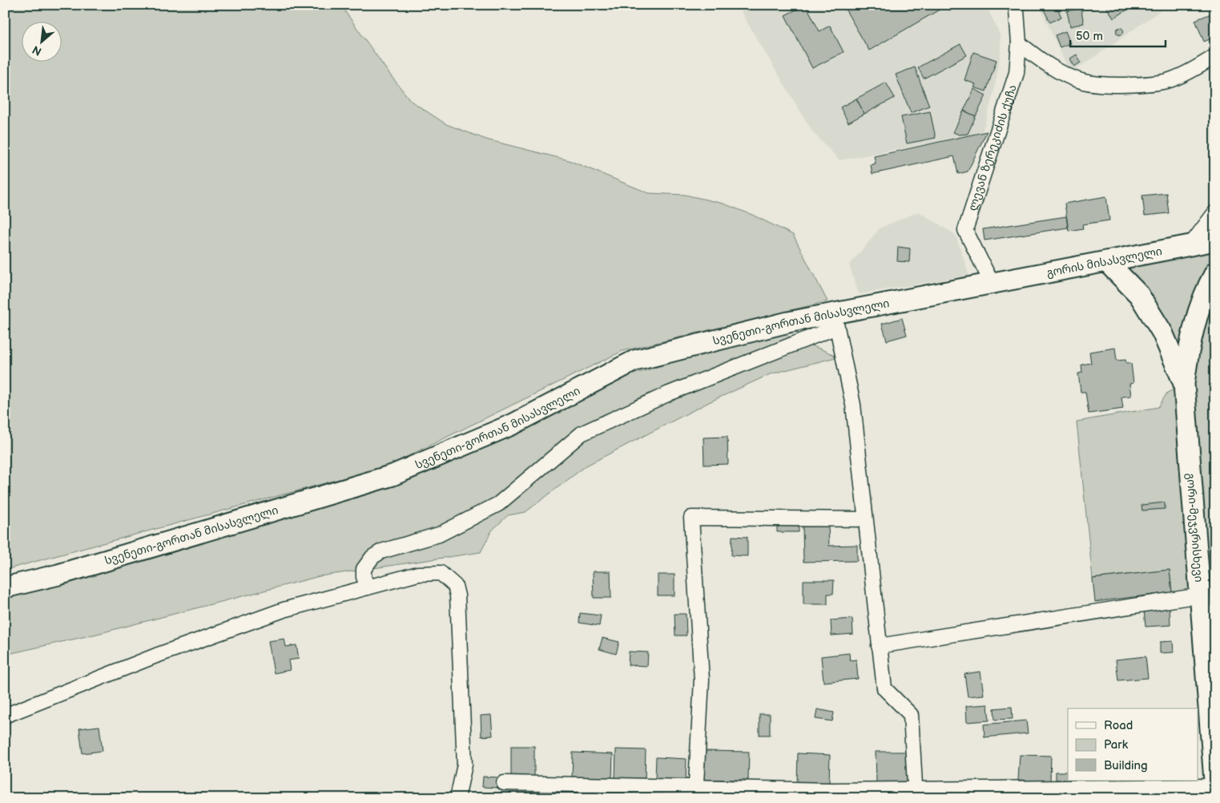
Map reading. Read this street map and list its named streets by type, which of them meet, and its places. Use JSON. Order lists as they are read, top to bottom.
{
  "streets": {
    "main road": ["გორის მისასვლელი", "სვენეთი-გორთან მისასვლელი", "გორი-მეჯვრისხევი"],
    "street": ["ლევან ზერეკიძის ქუჩა"]
  },
  "crossings": [
    ["ლევან ზერეკიძის ქუჩა", "გორის მისასვლელი"],
    ["ლევან ზერეკიძის ქუჩა", "სვენეთი-გორთან მისასვლელი"],
    ["გორის მისასვლელი", "სვენეთი-გორთან მისასვლელი"],
    ["გორის მისასვლელი", "გორი-მეჯვრისხევი"]
  ],
  "legend": ["Road", "Park", "Building"],
  "scale_bar": "50 m",
  "north": "bottom left"
}
